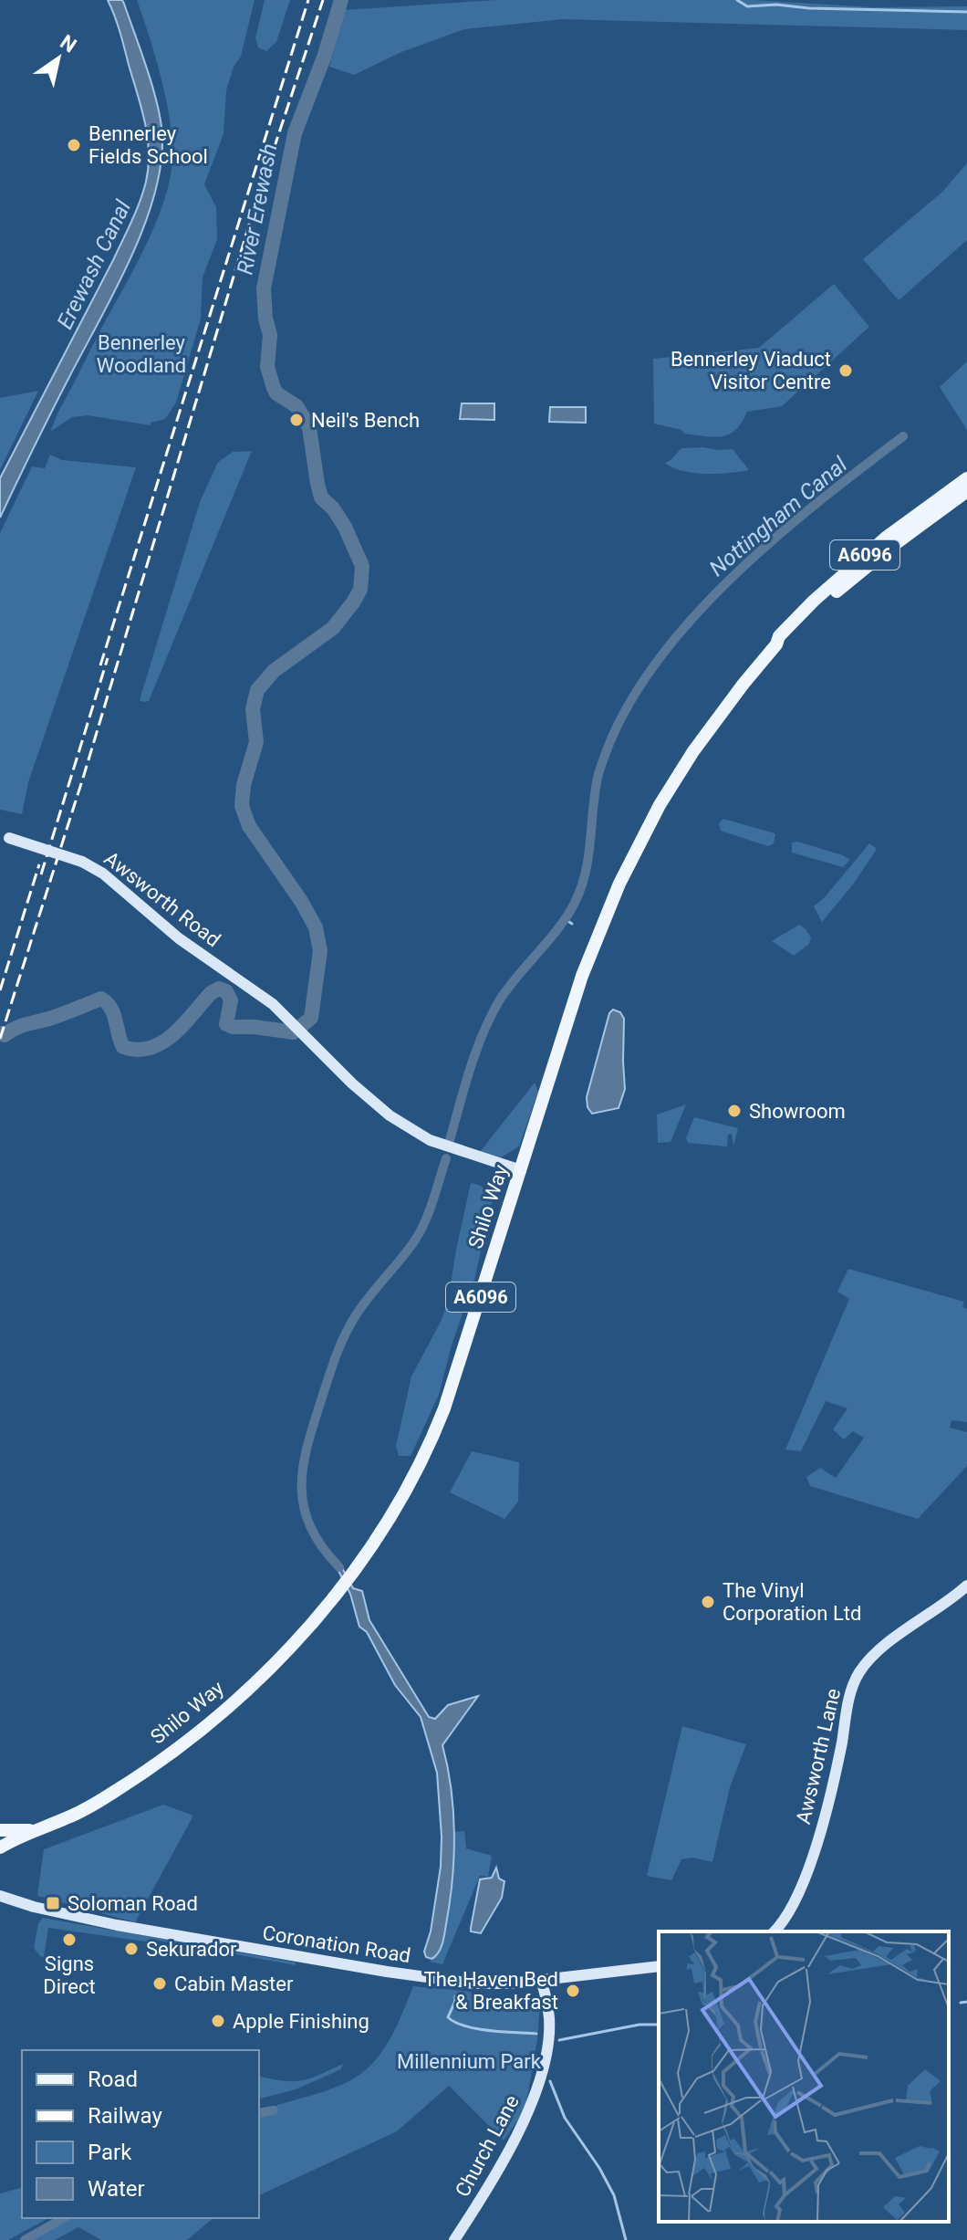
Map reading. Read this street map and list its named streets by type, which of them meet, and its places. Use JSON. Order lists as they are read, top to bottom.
{
  "streets": {
    "main road": ["A6096", "Shilo Way"],
    "street": [
      "Awsworth Road",
      "Awsworth Lane",
      "Coronation Road",
      "Church Lane"
    ]
  },
  "crossings": [
    ["Awsworth Road", "Shilo Way"],
    ["Coronation Road", "Church Lane"]
  ],
  "water": ["River Erewash", "Erewash Canal", "Nottingham Canal"],
  "parks": ["Bennerley Woodland", "Millennium Park"],
  "places": {
    "other": [
      "Bennerley Fields School",
      "Bennerley Viaduct Visitor Centre",
      "Neil's Bench",
      "Showroom",
      "The Vinyl Corporation Ltd",
      "Signs Direct",
      "Sekurador",
      "Cabin Master",
      "The Haven Bed & Breakfast",
      "Apple Finishing"
    ],
    "transit": ["Soloman Road"]
  },
  "legend": [
    "Road",
    "Railway",
    "Park",
    "Water"
  ],
  "north": "top right"
}
